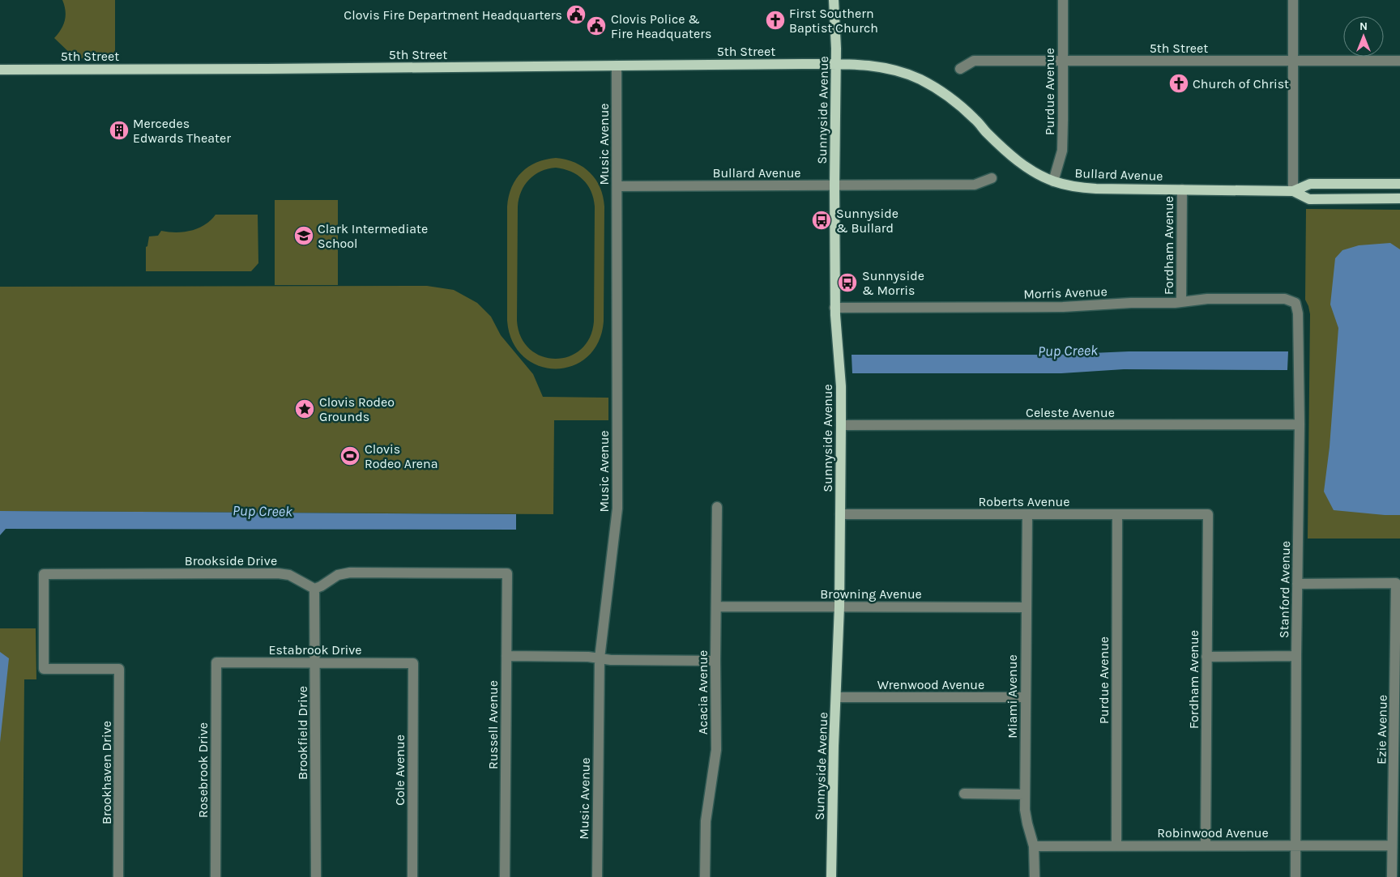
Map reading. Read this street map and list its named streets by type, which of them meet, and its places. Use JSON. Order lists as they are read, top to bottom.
{
  "streets": {
    "main road": ["5th Street", "Sunnyside Avenue", "Bullard Avenue"],
    "street": [
      "Purdue Avenue",
      "Music Avenue",
      "Fordham Avenue",
      "Morris Avenue",
      "Celeste Avenue",
      "Roberts Avenue",
      "Brookside Drive",
      "Stanford Avenue",
      "Browning Avenue",
      "Estabrook Drive",
      "Wrenwood Avenue",
      "Acacia Avenue",
      "Miami Avenue",
      "Russell Avenue",
      "Ezie Avenue",
      "Brookfield Drive",
      "Rosebrook Drive",
      "Cole Avenue",
      "Brookhaven Drive",
      "Robinwood Avenue"
    ]
  },
  "crossings": [
    ["5th Street", "Purdue Avenue"],
    ["5th Street", "Sunnyside Avenue"],
    ["5th Street", "Music Avenue"],
    ["5th Street", "Bullard Avenue"],
    ["Purdue Avenue", "Bullard Avenue"],
    ["Purdue Avenue", "Roberts Avenue"],
    ["Purdue Avenue", "Robinwood Avenue"],
    ["Sunnyside Avenue", "Bullard Avenue"],
    ["Sunnyside Avenue", "Morris Avenue"],
    ["Sunnyside Avenue", "Celeste Avenue"],
    ["Sunnyside Avenue", "Roberts Avenue"],
    ["Sunnyside Avenue", "Browning Avenue"],
    ["Sunnyside Avenue", "Wrenwood Avenue"],
    ["Music Avenue", "Bullard Avenue"],
    ["Bullard Avenue", "Fordham Avenue"],
    ["Fordham Avenue", "Morris Avenue"],
    ["Fordham Avenue", "Roberts Avenue"],
    ["Fordham Avenue", "Robinwood Avenue"],
    ["Morris Avenue", "Stanford Avenue"],
    ["Celeste Avenue", "Stanford Avenue"],
    ["Roberts Avenue", "Miami Avenue"],
    ["Brookside Drive", "Russell Avenue"],
    ["Brookside Drive", "Brookfield Drive"],
    ["Brookside Drive", "Brookhaven Drive"],
    ["Stanford Avenue", "Ezie Avenue"],
    ["Stanford Avenue", "Robinwood Avenue"],
    ["Browning Avenue", "Acacia Avenue"],
    ["Browning Avenue", "Miami Avenue"],
    ["Estabrook Drive", "Brookfield Drive"],
    ["Estabrook Drive", "Rosebrook Drive"],
    ["Estabrook Drive", "Cole Avenue"],
    ["Wrenwood Avenue", "Miami Avenue"],
    ["Miami Avenue", "Robinwood Avenue"],
    ["Russell Avenue", "Brookfield Drive"],
    ["Ezie Avenue", "Robinwood Avenue"]
  ],
  "water": ["Pup Creek"],
  "places": {
    "public building": ["Clovis Fire Department Headquarters", "Clovis Police & Fire Headquaters"],
    "church": ["First Southern Baptist Church", "Church of Christ"],
    "building": ["Mercedes Edwards Theater"],
    "bus stop": ["Sunnyside & Bullard", "Sunnyside & Morris"],
    "school or university": ["Clark Intermediate School"],
    "place": ["Clovis Rodeo Grounds"],
    "sports": ["Clovis Rodeo Arena"]
  },
  "north": "top"
}
